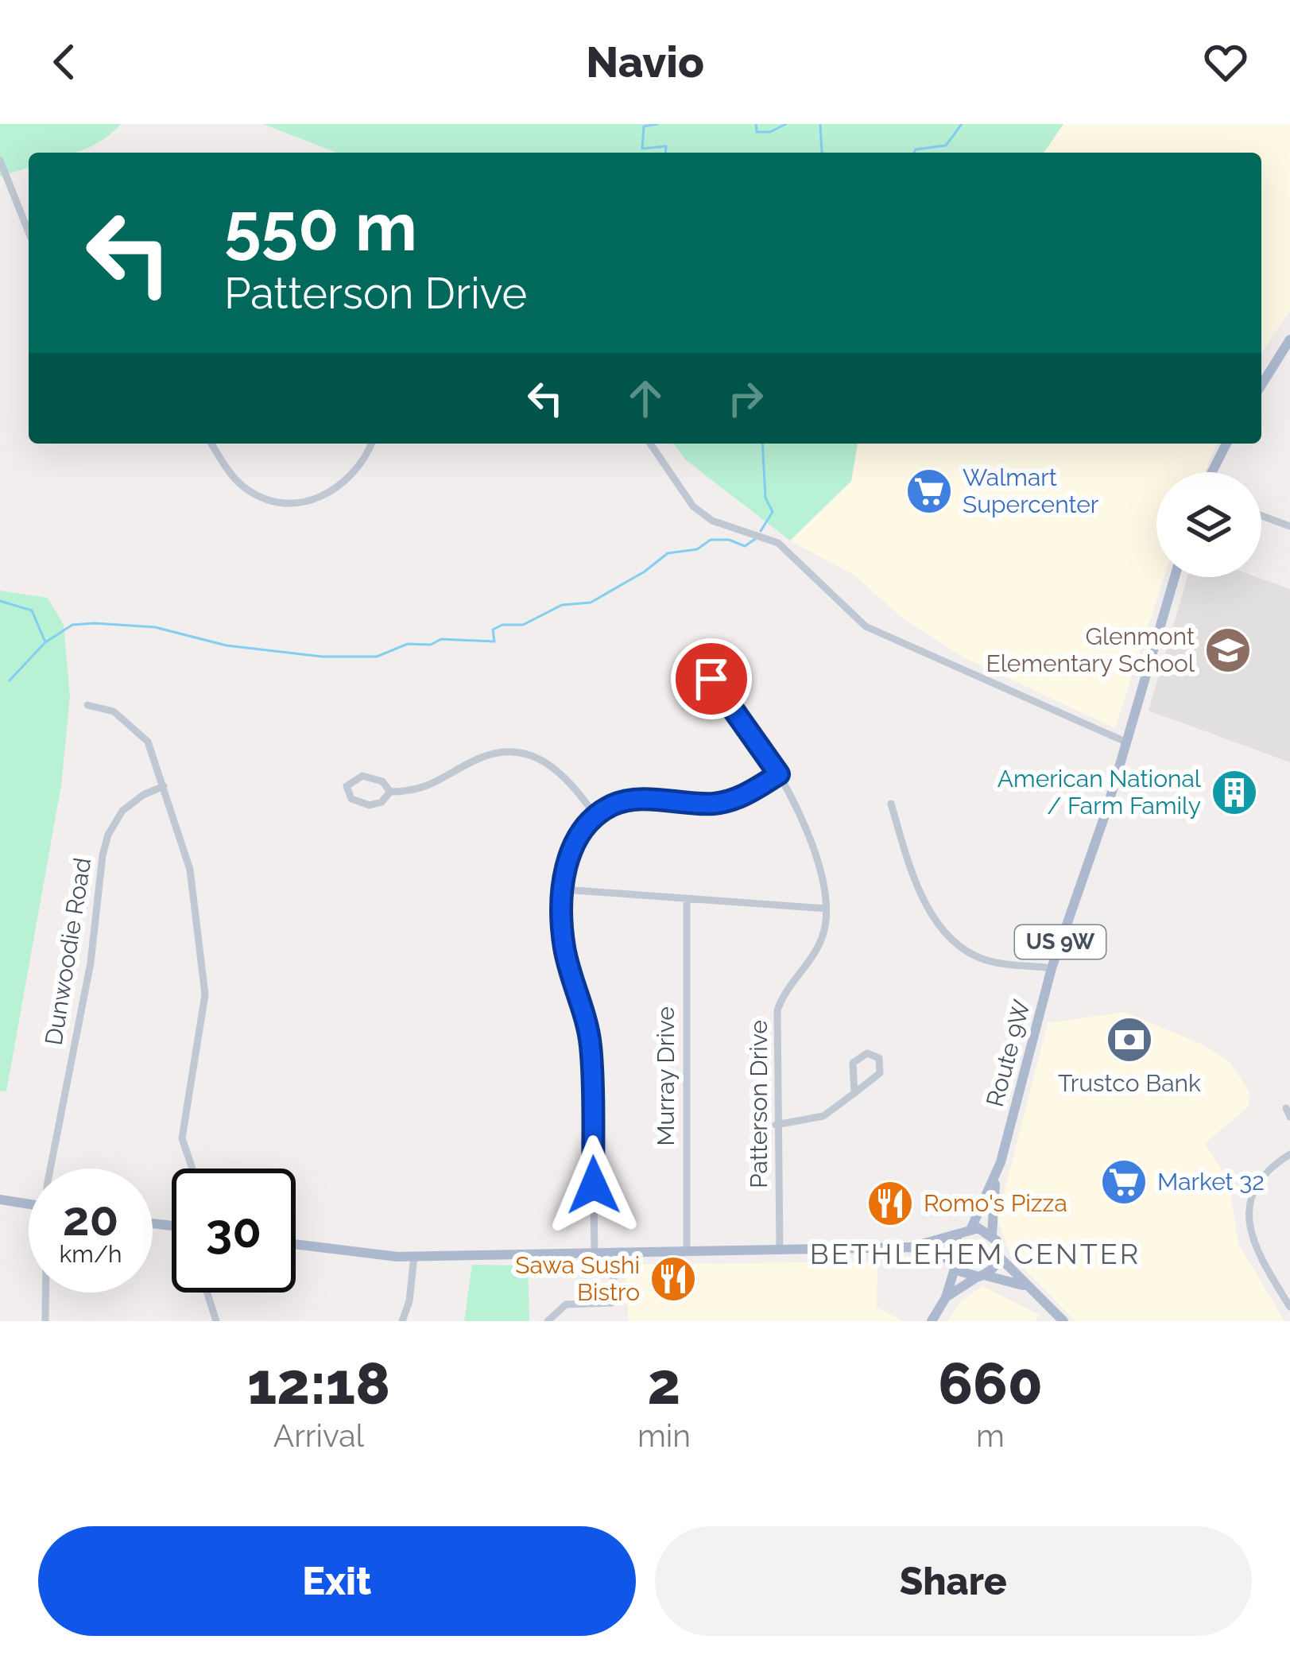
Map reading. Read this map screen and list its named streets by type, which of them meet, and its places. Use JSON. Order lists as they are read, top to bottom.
{
  "streets": {
    "main road": ["US 9W", "Route 9W"],
    "street": ["Dunwoodie Road", "Murray Drive", "Patterson Drive"]
  },
  "districts": ["BETHLEHEM CENTER"],
  "places": {
    "supermarket": ["Walmart Supercenter", "Market 32"],
    "school or university": ["Glenmont Elementary School"],
    "building": ["American National / Farm Family"],
    "bank": ["Trustco Bank"],
    "restaurant": ["Romo's Pizza", "Sawa Sushi Bistro"]
  },
  "page": {
    "header": "Navio",
    "turn": ["550 m", "Patterson Drive"],
    "speed": "20 km/h",
    "limit": "30",
    "eta": [
      "12:18",
      "Arrival",
      "2",
      "min",
      "660",
      "m"
    ],
    "buttons": ["Exit", "Share"]
  }
}
